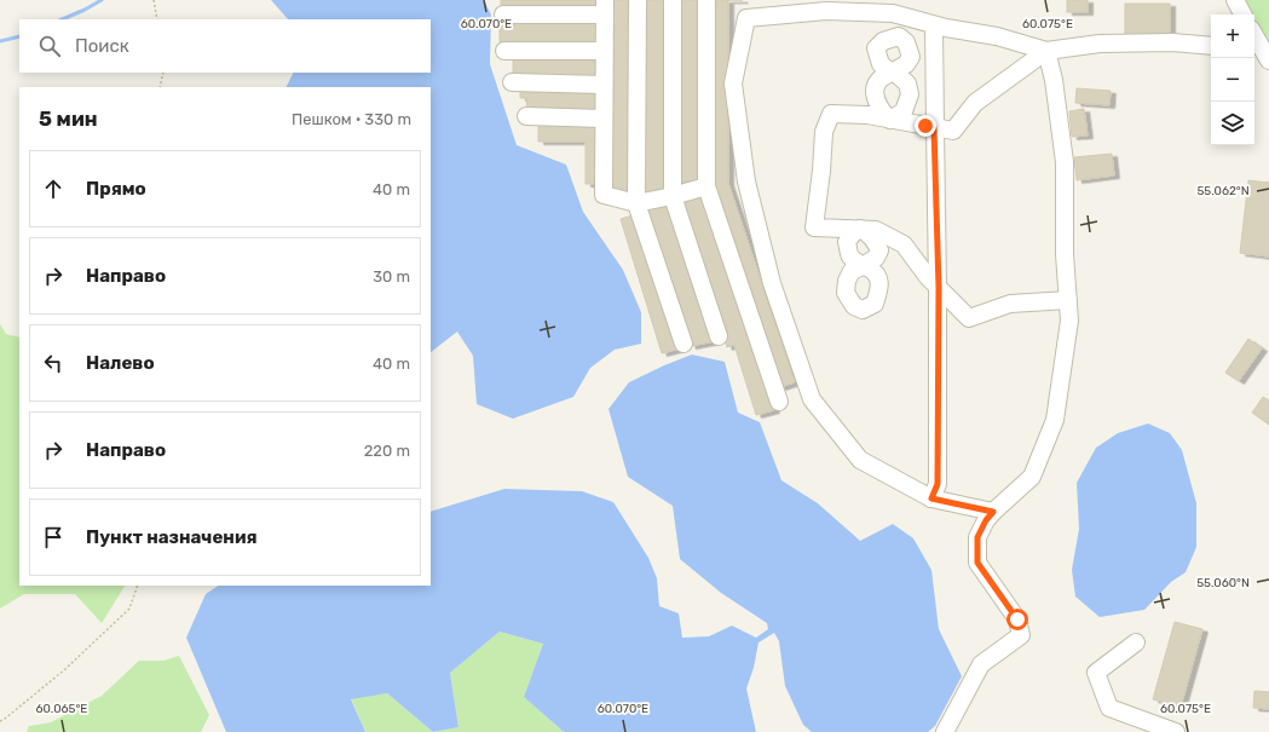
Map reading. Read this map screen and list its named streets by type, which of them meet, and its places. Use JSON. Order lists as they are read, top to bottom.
{
  "page": {
    "map_buttons": ["+", "−"],
    "search": "Поиск",
    "heading": ["5 мин", "Пешком · 330 m"],
    "list": [
      ["Прямо", "40 m"],
      ["Направо", "30 m"],
      ["Налево", "40 m"],
      ["Направо", "220 m"],
      "Пункт назначения"
    ]
  },
  "coordinates": [
    "60.070°E",
    "60.075°E",
    "55.062°N",
    "55.060°N",
    "60.065°E"
  ]
}
